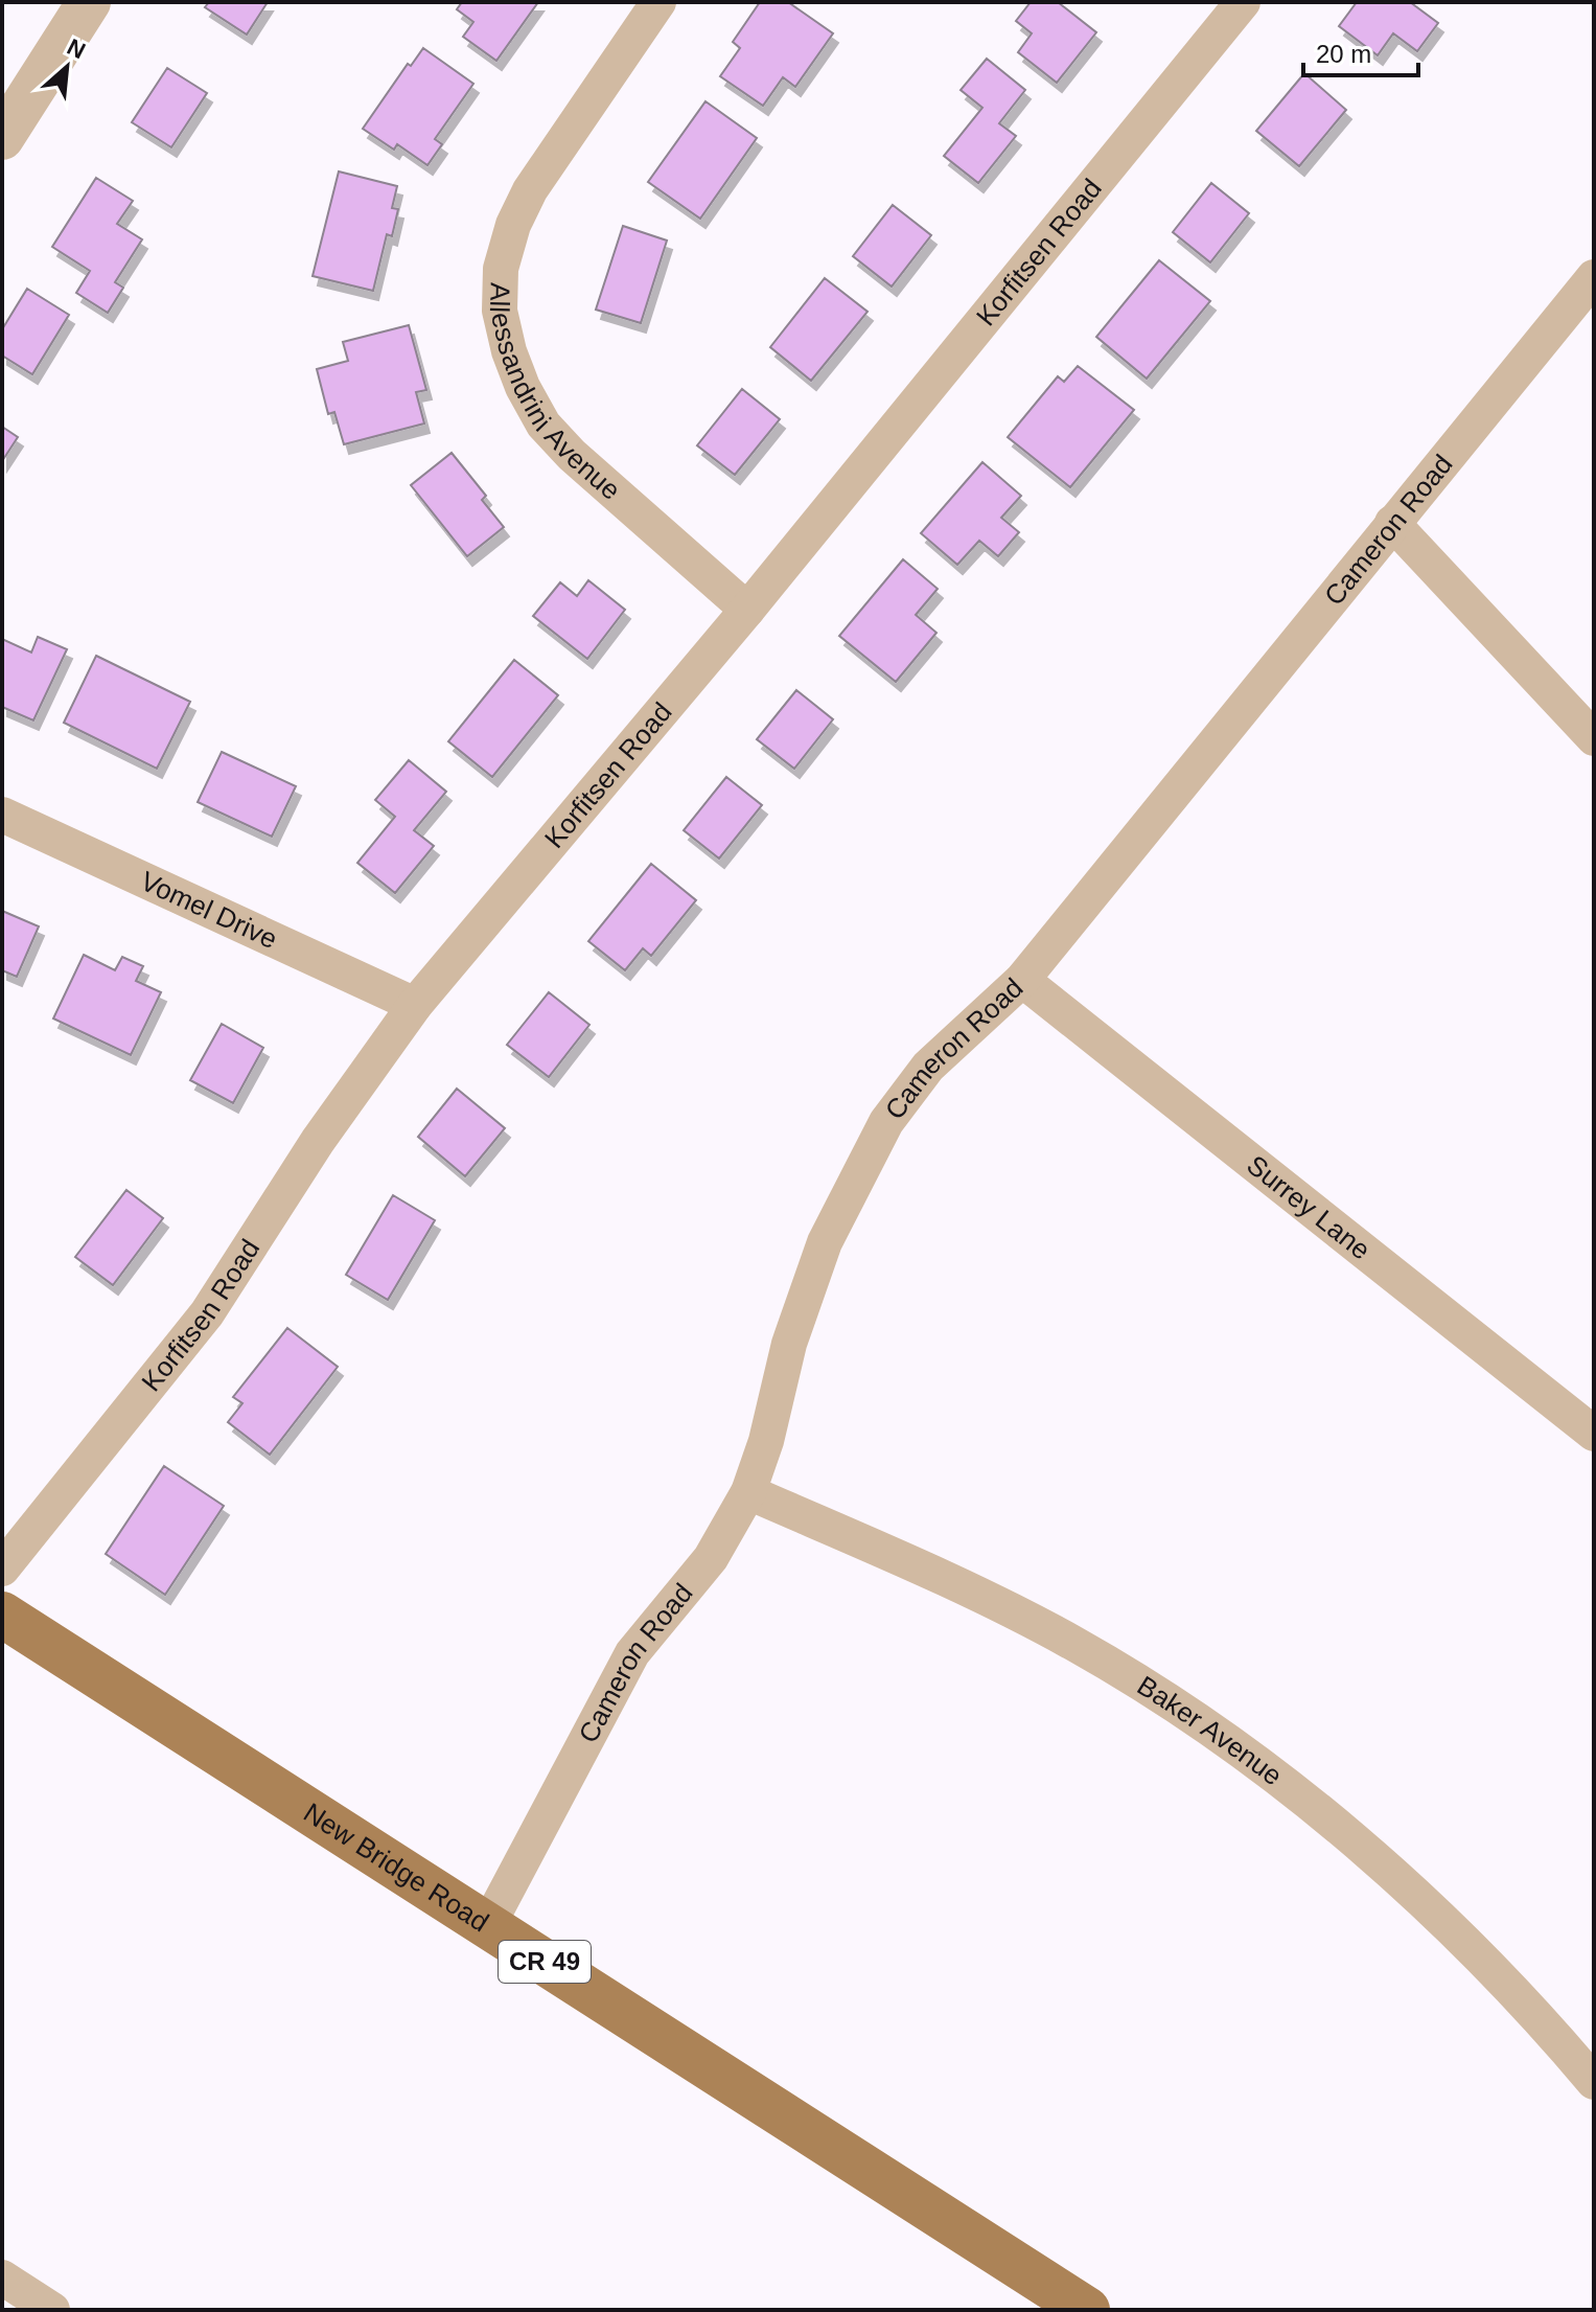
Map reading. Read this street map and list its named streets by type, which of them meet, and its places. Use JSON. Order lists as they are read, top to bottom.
{
  "streets": {
    "main road": ["New Bridge Road", "CR 49"],
    "street": [
      "Korfitsen Road",
      "Allessandrini Avenue",
      "Cameron Road",
      "Vomel Drive",
      "Surrey Lane",
      "Baker Avenue"
    ]
  },
  "crossings": [
    ["Korfitsen Road", "Allessandrini Avenue"],
    ["Korfitsen Road", "Vomel Drive"],
    ["Cameron Road", "Surrey Lane"],
    ["Cameron Road", "Baker Avenue"],
    ["Cameron Road", "New Bridge Road"]
  ],
  "scale_bar": "20 m",
  "north": "top right"
}
